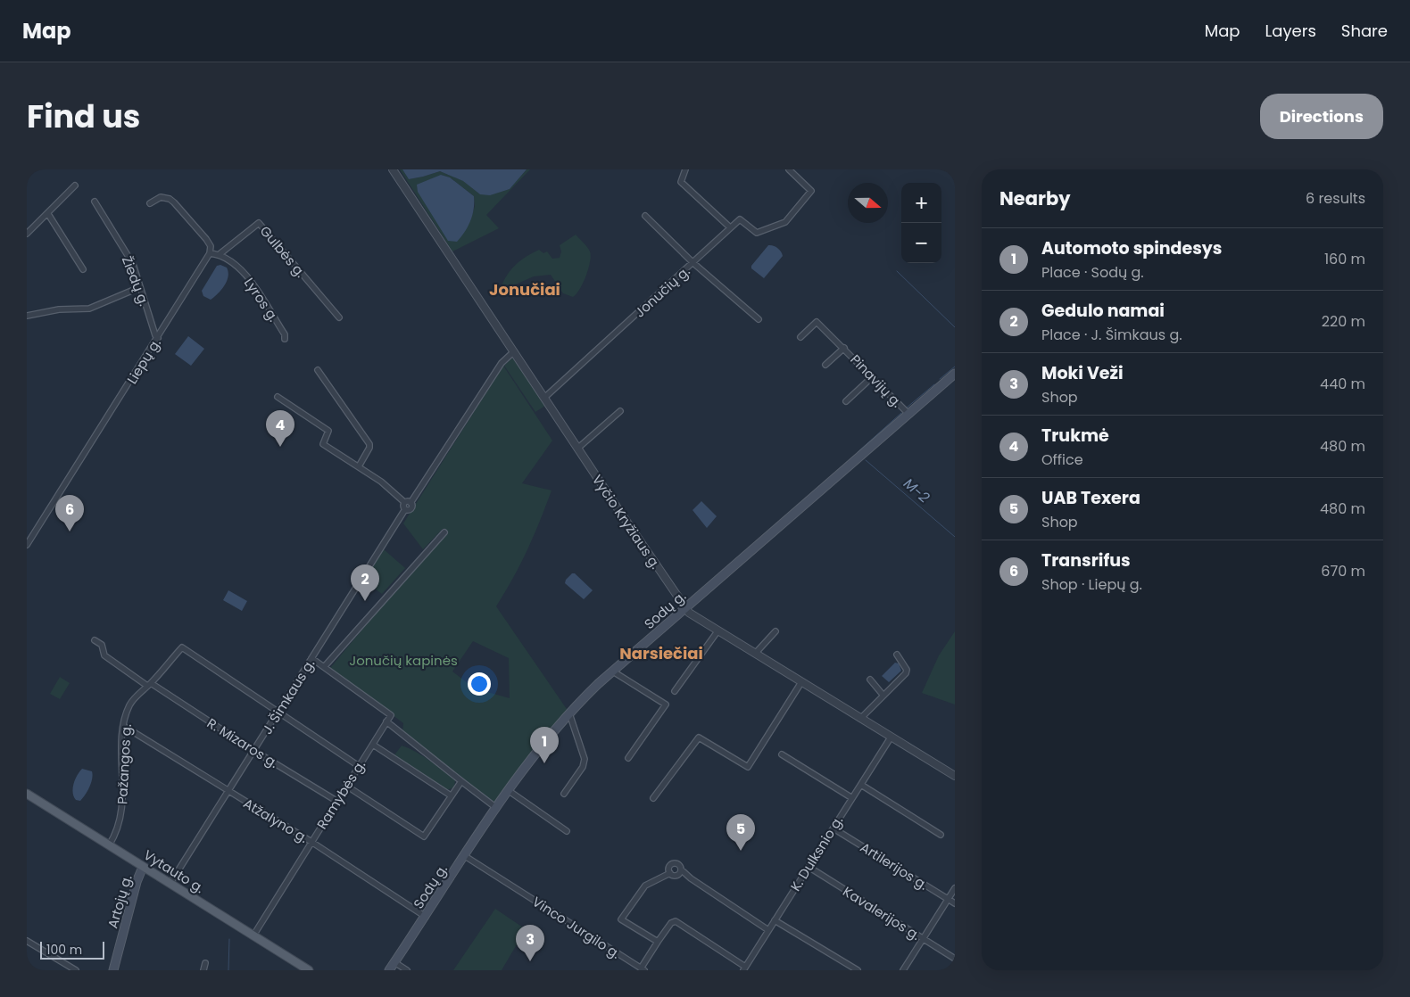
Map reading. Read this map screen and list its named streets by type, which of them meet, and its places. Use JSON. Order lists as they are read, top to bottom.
{
  "streets": {
    "main road": ["Sodų g.", "Vytauto g.", "Artojų g."],
    "street": [
      "Gulbės g.",
      "Žiedų g.",
      "Jonučių g.",
      "Lyros g.",
      "Liepų g.",
      "Pinavijų g.",
      "Vyčio Kryžiaus g.",
      "J. Šimkaus g.",
      "R. Mizaros g.",
      "Pažangos g.",
      "Ramybės g.",
      "Atžalyno g.",
      "K. Dulksnio g.",
      "Artilerijos g.",
      "Kavalerijos g.",
      "Vinco Jurgilo g."
    ]
  },
  "crossings": [
    ["Gulbės g.", "Lyros g."],
    ["Žiedų g.", "Liepų g."],
    ["Jonučių g.", "Vyčio Kryžiaus g."],
    ["Pinavijų g.", "Sodų g."],
    ["Vyčio Kryžiaus g.", "Sodų g."],
    ["Vyčio Kryžiaus g.", "K. Dulksnio g."],
    ["Sodų g.", "Atžalyno g."],
    ["Sodų g.", "Vinco Jurgilo g."],
    ["J. Šimkaus g.", "R. Mizaros g."],
    ["J. Šimkaus g.", "Pažangos g."],
    ["J. Šimkaus g.", "Atžalyno g."],
    ["J. Šimkaus g.", "Vytauto g."],
    ["R. Mizaros g.", "Pažangos g."],
    ["R. Mizaros g.", "Ramybės g."],
    ["Pažangos g.", "Atžalyno g."],
    ["Pažangos g.", "Vytauto g."],
    ["Ramybės g.", "Atžalyno g."],
    ["Ramybės g.", "Vytauto g."],
    ["K. Dulksnio g.", "Artilerijos g."],
    ["K. Dulksnio g.", "Kavalerijos g."],
    ["Vytauto g.", "Artojų g."]
  ],
  "districts": ["Jonučiai", "Narsiečiai"],
  "water": ["M-2"],
  "parks": ["Jonučių kapinės"],
  "scale_bar": "100 m",
  "north": "right",
  "page": {
    "header": "Map",
    "nav": ["Map", "Layers", "Share"],
    "title": "Find us",
    "buttons": "Directions",
    "heading": ["Nearby", "6 results"],
    "map_buttons": ["+", "−"],
    "list": [
      {
        "mark": "1",
        "name": "Automoto spindesys",
        "note": "Place · Sodų g.",
        "value": "160 m"
      },
      {
        "mark": "2",
        "name": "Gedulo namai",
        "note": "Place · J. Šimkaus g.",
        "value": "220 m"
      },
      {
        "mark": "3",
        "name": "Moki Veži",
        "note": "Shop",
        "value": "440 m"
      },
      {
        "mark": "4",
        "name": "Trukmė",
        "note": "Office",
        "value": "480 m"
      },
      {
        "mark": "5",
        "name": "UAB Texera",
        "note": "Shop",
        "value": "480 m"
      },
      {
        "mark": "6",
        "name": "Transrifus",
        "note": "Shop · Liepų g.",
        "value": "670 m"
      }
    ],
    "pins": [
      "4",
      "6",
      "2",
      "1",
      "5",
      "3"
    ],
    "scale": "100 m"
  }
}
